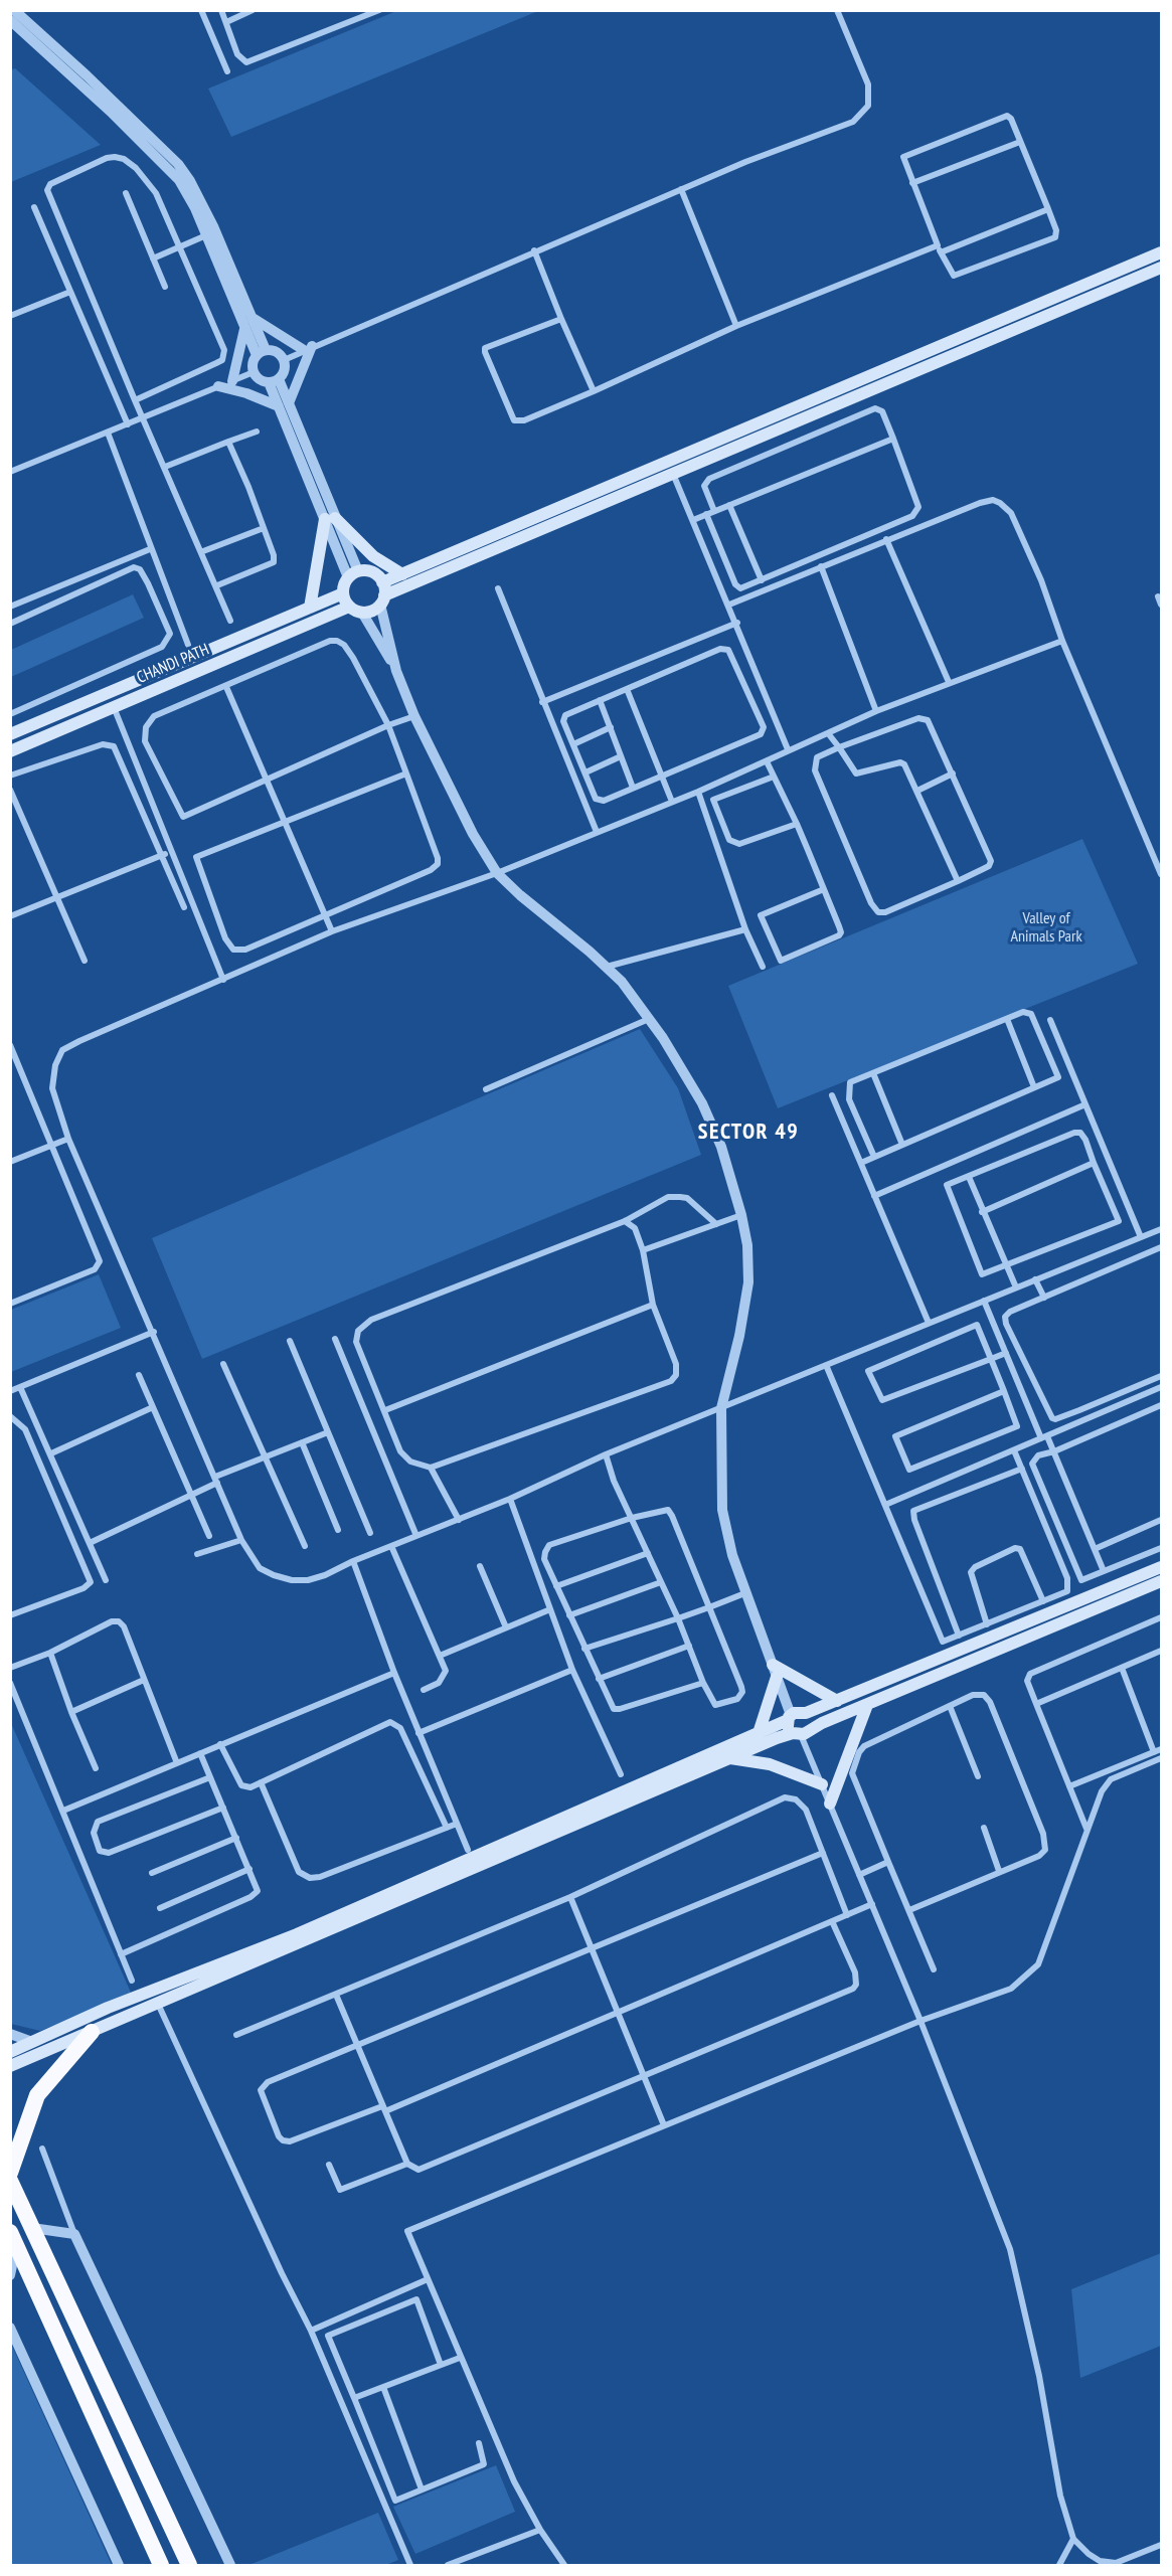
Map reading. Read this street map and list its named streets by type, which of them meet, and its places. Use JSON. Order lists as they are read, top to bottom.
{
  "streets": {
    "main road": ["CHANDI PATH"]
  },
  "districts": ["SECTOR 49"],
  "parks": ["Valley of Animals Park"]
}
